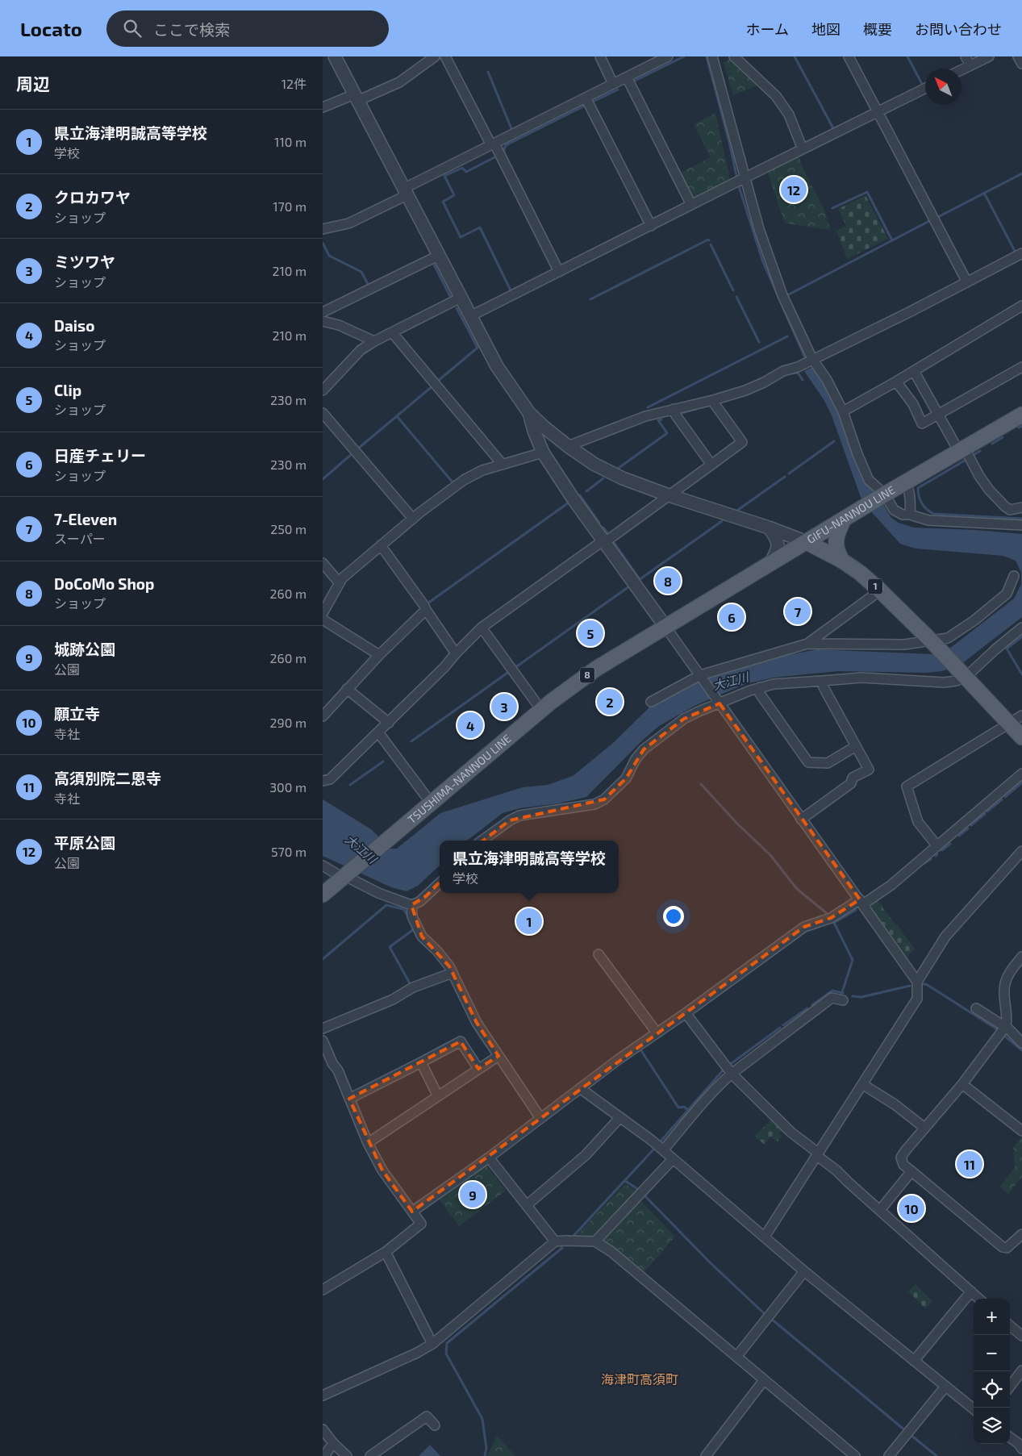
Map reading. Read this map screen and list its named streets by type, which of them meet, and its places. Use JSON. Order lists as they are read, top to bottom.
{
  "streets": {
    "main road": [
      "GIFU-NANNOU LINE",
      "1",
      "8",
      "TSUSHIMA-NANNOU LINE"
    ]
  },
  "crossings": [
    ["GIFU-NANNOU LINE", "TSUSHIMA-NANNOU LINE"]
  ],
  "districts": ["海津町高須町"],
  "water": ["大江川"],
  "north": "top left",
  "page": {
    "header": "Locato",
    "search": "ここで検索",
    "nav": [
      "ホーム",
      "地図",
      "概要",
      "お問い合わせ"
    ],
    "heading": ["周辺", "12件"],
    "list": [
      {
        "mark": "1",
        "name": "県立海津明誠高等学校",
        "note": "学校",
        "value": "110 m"
      },
      {
        "mark": "2",
        "name": "クロカワヤ",
        "note": "ショップ",
        "value": "170 m"
      },
      {
        "mark": "3",
        "name": "ミツワヤ",
        "note": "ショップ",
        "value": "210 m"
      },
      {
        "mark": "4",
        "name": "Daiso",
        "note": "ショップ",
        "value": "210 m"
      },
      {
        "mark": "5",
        "name": "Clip",
        "note": "ショップ",
        "value": "230 m"
      },
      {
        "mark": "6",
        "name": "日産チェリー",
        "note": "ショップ",
        "value": "230 m"
      },
      {
        "mark": "7",
        "name": "7-Eleven",
        "note": "スーパー",
        "value": "250 m"
      },
      {
        "mark": "8",
        "name": "DoCoMo Shop",
        "note": "ショップ",
        "value": "260 m"
      },
      {
        "mark": "9",
        "name": "城跡公園",
        "note": "公園",
        "value": "260 m"
      },
      {
        "mark": "10",
        "name": "願立寺",
        "note": "寺社",
        "value": "290 m"
      },
      {
        "mark": "11",
        "name": "高須別院二恩寺",
        "note": "寺社",
        "value": "300 m"
      },
      {
        "mark": "12",
        "name": "平原公園",
        "note": "公園",
        "value": "570 m"
      }
    ],
    "pins": [
      "12",
      "8",
      "7",
      "6",
      "5",
      "2",
      "3",
      "4",
      "1",
      "11",
      "9",
      "10"
    ],
    "popup": ["県立海津明誠高等学校", "学校"],
    "map_buttons": ["+", "−"]
  }
}
